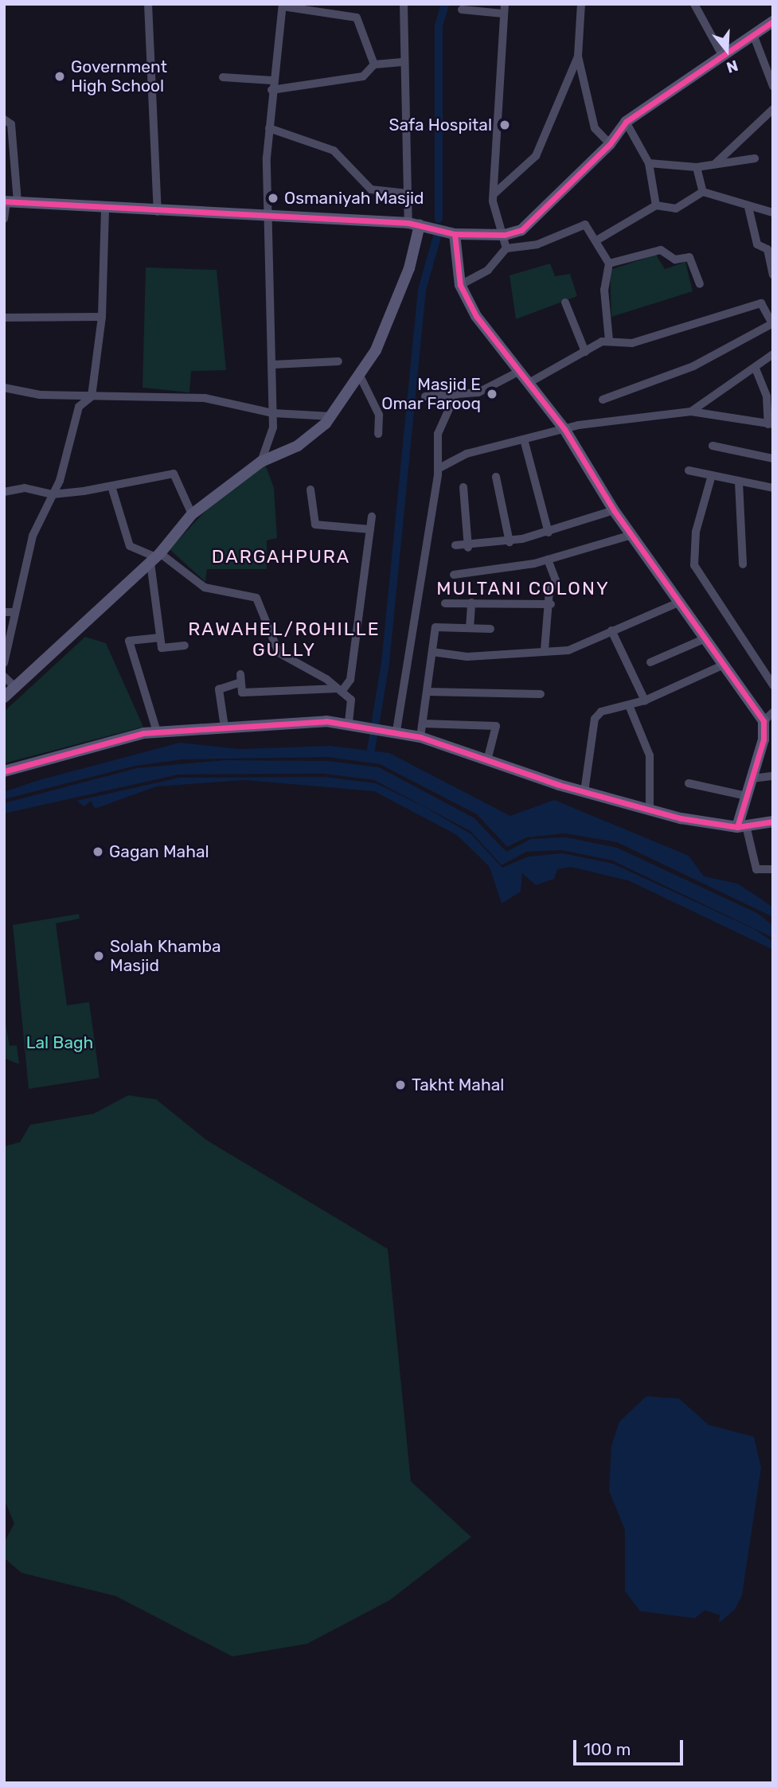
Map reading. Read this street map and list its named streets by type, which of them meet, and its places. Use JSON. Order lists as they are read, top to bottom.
{
  "districts": ["DARGAHPURA", "MULTANI COLONY", "RAWAHEL/ROHILLE GULLY"],
  "parks": ["Lal Bagh"],
  "places": [
    "Government High School",
    "Safa Hospital",
    "Osmaniyah Masjid",
    "Masjid E Omar Farooq",
    "Gagan Mahal",
    "Solah Khamba Masjid",
    "Takht Mahal"
  ],
  "scale_bar": "100 m",
  "north": "bottom"
}
